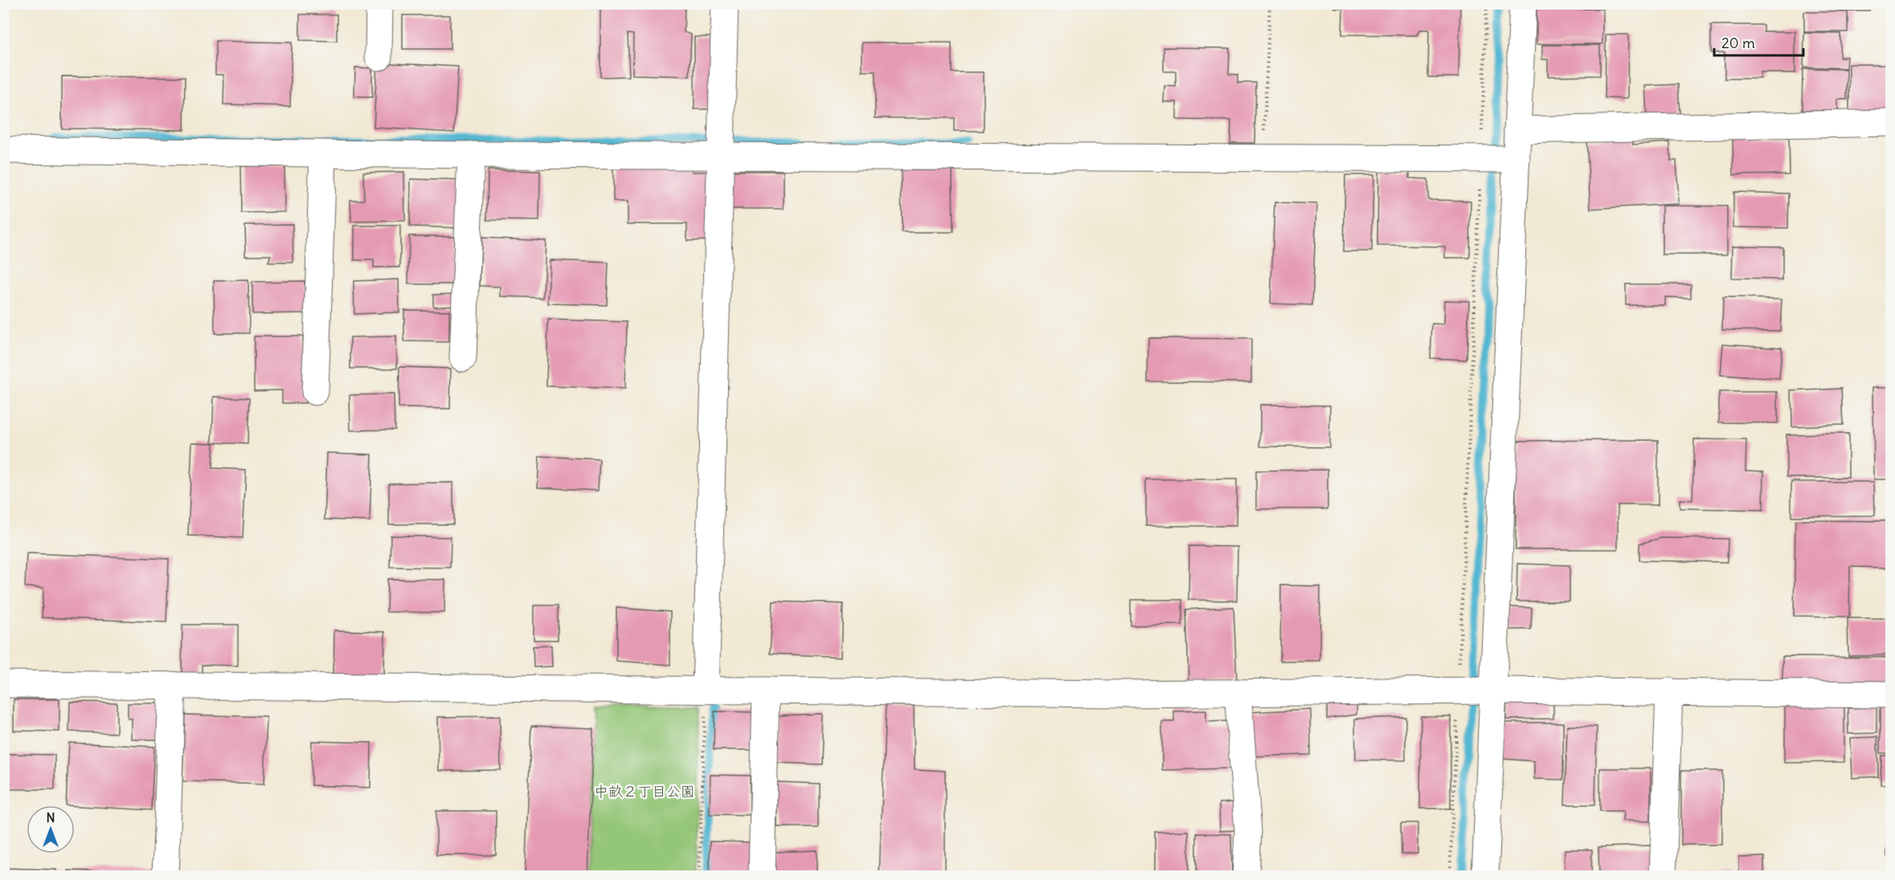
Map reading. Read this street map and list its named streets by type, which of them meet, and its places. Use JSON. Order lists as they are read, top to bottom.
{
  "parks": ["中畝２丁目公園"],
  "scale_bar": "20 m",
  "north": "top"
}
